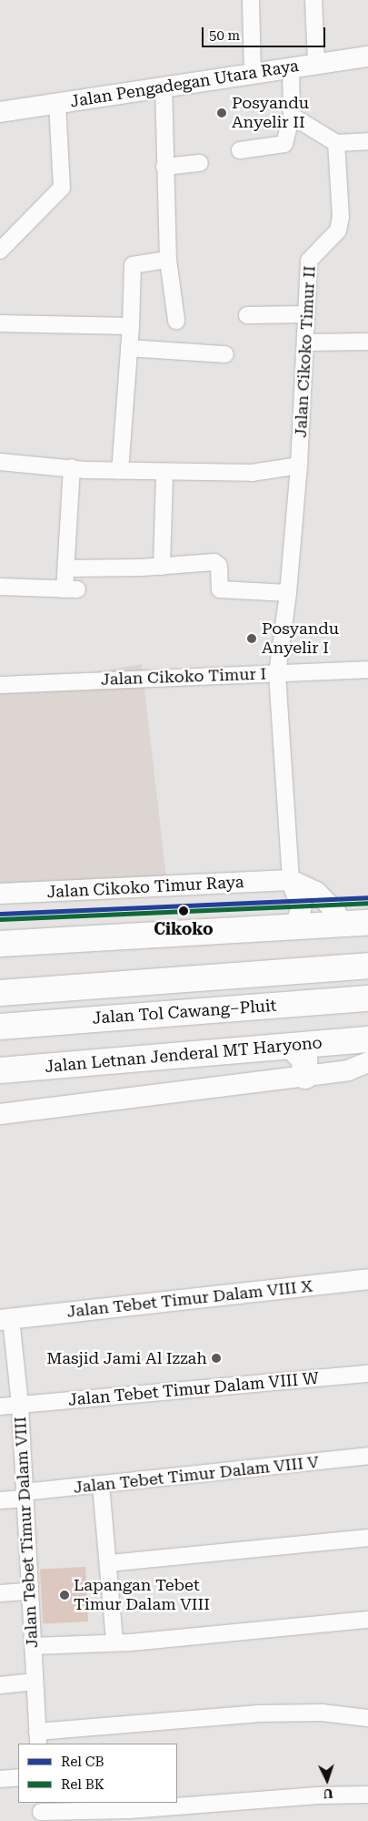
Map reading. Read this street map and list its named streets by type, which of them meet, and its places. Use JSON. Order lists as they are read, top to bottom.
{
  "streets": {
    "highway": ["Jalan Tol Cawang–Pluit", "Jalan Letnan Jenderal MT Haryono"],
    "street": [
      "Jalan Pengadegan Utara Raya",
      "Jalan Cikoko Timur II",
      "Jalan Cikoko Timur I",
      "Jalan Cikoko Timur Raya",
      "Jalan Tebet Timur Dalam VIII X",
      "Jalan Tebet Timur Dalam VIII W",
      "Jalan Tebet Timur Dalam VIII V",
      "Jalan Tebet Timur Dalam VIII"
    ]
  },
  "crossings": [
    ["Jalan Cikoko Timur II", "Jalan Cikoko Timur I"],
    ["Jalan Cikoko Timur II", "Jalan Cikoko Timur Raya"],
    ["Jalan Tebet Timur Dalam VIII X", "Jalan Tebet Timur Dalam VIII"],
    ["Jalan Tebet Timur Dalam VIII W", "Jalan Tebet Timur Dalam VIII"],
    ["Jalan Tebet Timur Dalam VIII V", "Jalan Tebet Timur Dalam VIII"]
  ],
  "places": [
    "Posyandu Anyelir II",
    "Posyandu Anyelir I",
    "Cikoko",
    "Masjid Jami Al Izzah",
    "Lapangan Tebet Timur Dalam VIII"
  ],
  "lines": ["rail line CB", "rail line BK"],
  "legend": ["Rel CB", "Rel BK"],
  "scale_bar": "50 m",
  "north": "bottom"
}
